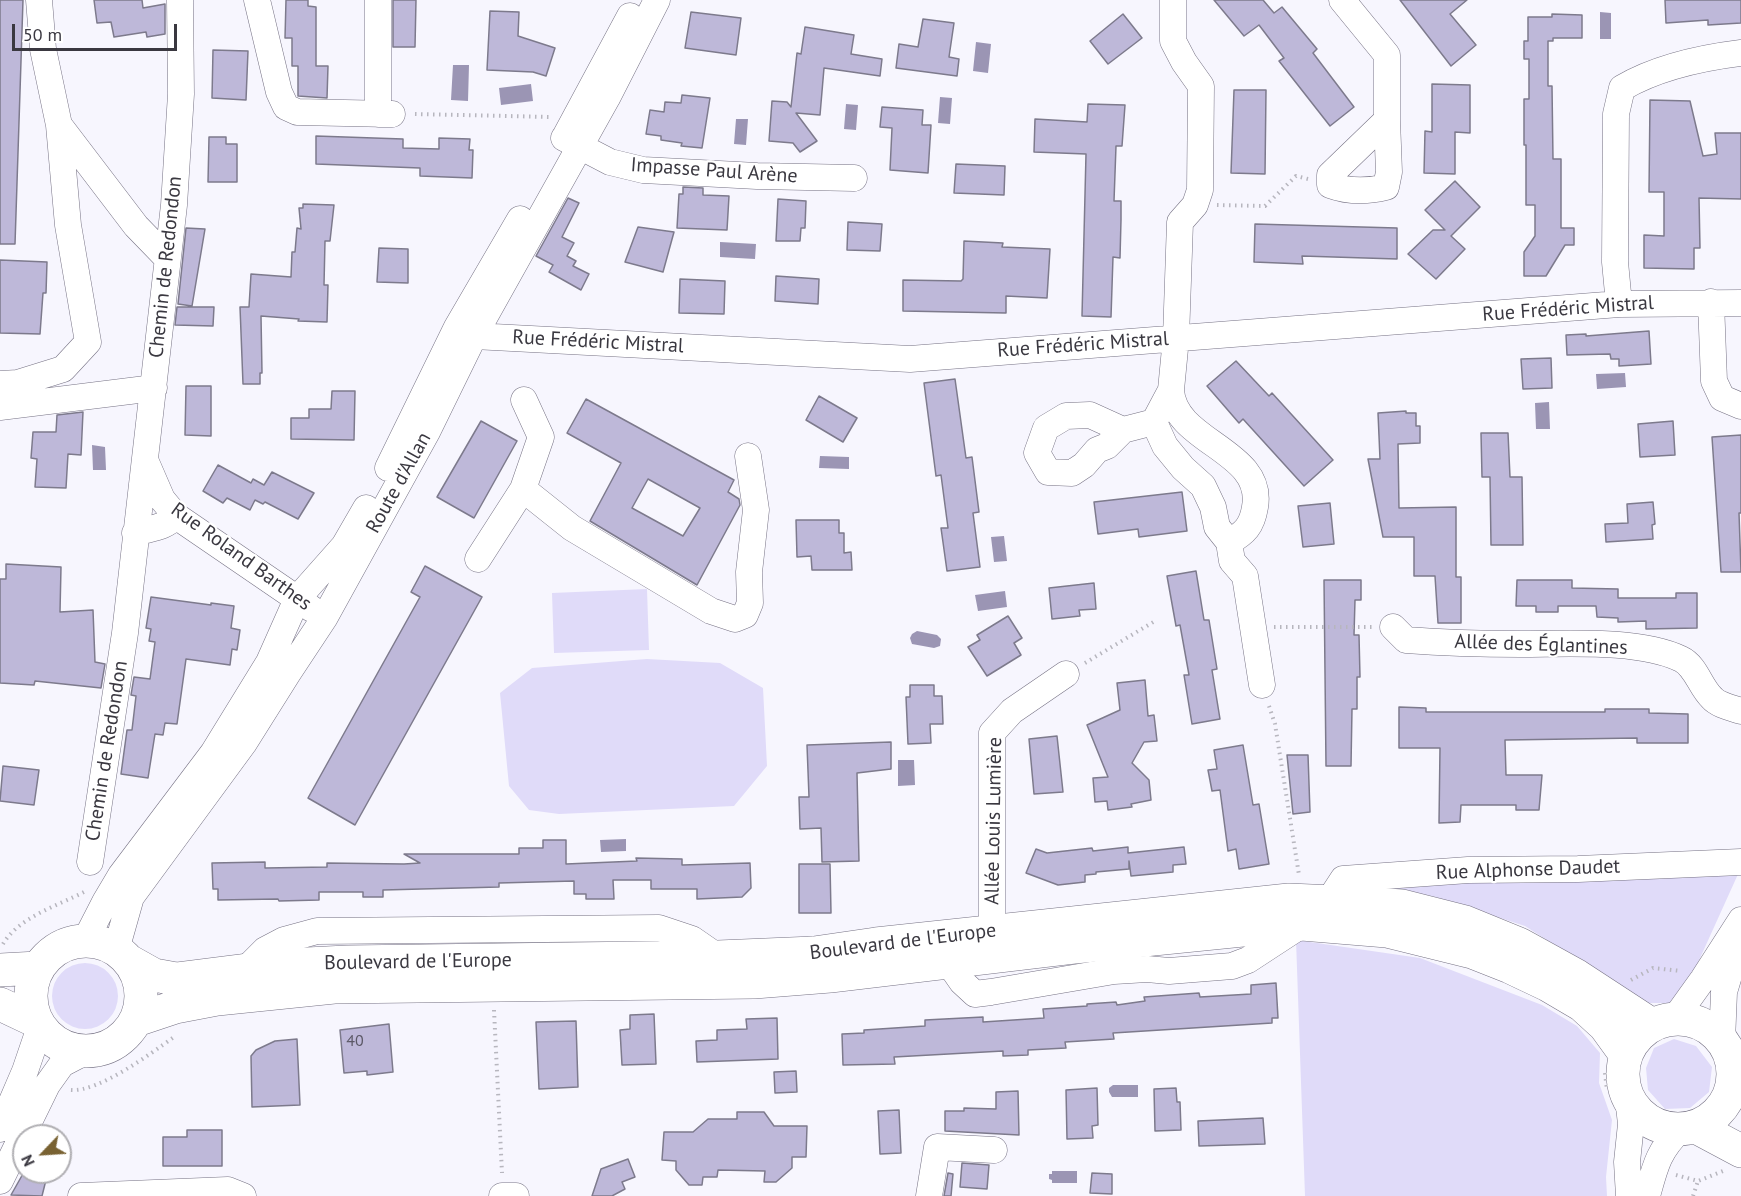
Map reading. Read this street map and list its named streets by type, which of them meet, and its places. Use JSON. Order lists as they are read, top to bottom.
{
  "streets": {
    "main road": ["Boulevard de l'Europe"],
    "street": [
      "Impasse Paul Arène",
      "Chemin de Redondon",
      "Rue Frédéric Mistral",
      "Route d'Allan",
      "Rue Roland Barthes",
      "Allée des Églantines",
      "Allée Louis Lumière",
      "Rue Alphonse Daudet"
    ]
  },
  "crossings": [
    ["Impasse Paul Arène", "Route d'Allan"],
    ["Chemin de Redondon", "Rue Roland Barthes"],
    ["Rue Frédéric Mistral", "Route d'Allan"],
    ["Route d'Allan", "Rue Roland Barthes"],
    ["Route d'Allan", "Boulevard de l'Europe"],
    ["Allée Louis Lumière", "Boulevard de l'Europe"],
    ["Rue Alphonse Daudet", "Boulevard de l'Europe"]
  ],
  "house_numbers": ["40"],
  "scale_bar": "50 m",
  "north": "bottom left"
}
